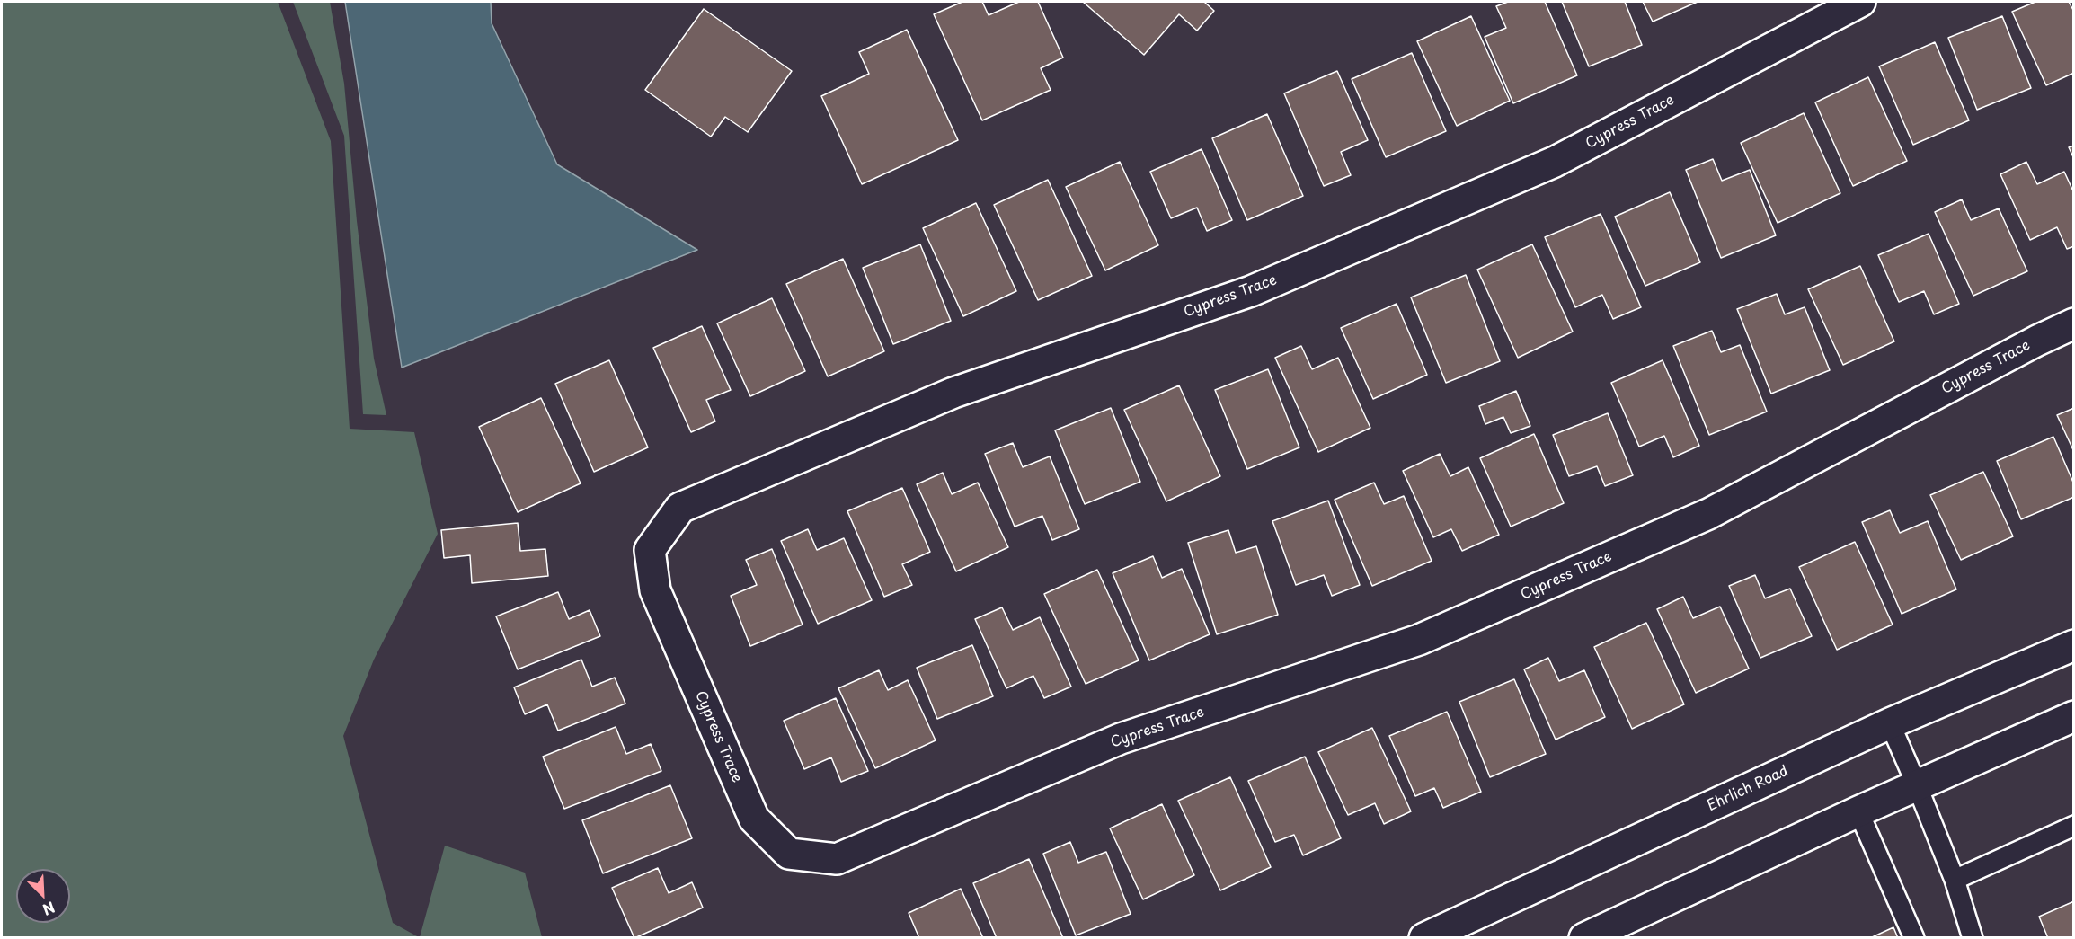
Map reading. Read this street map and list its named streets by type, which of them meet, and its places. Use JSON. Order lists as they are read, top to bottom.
{
  "streets": {
    "street": ["Cypress Trace", "Ehrlich Road"]
  },
  "north": "bottom right"
}
